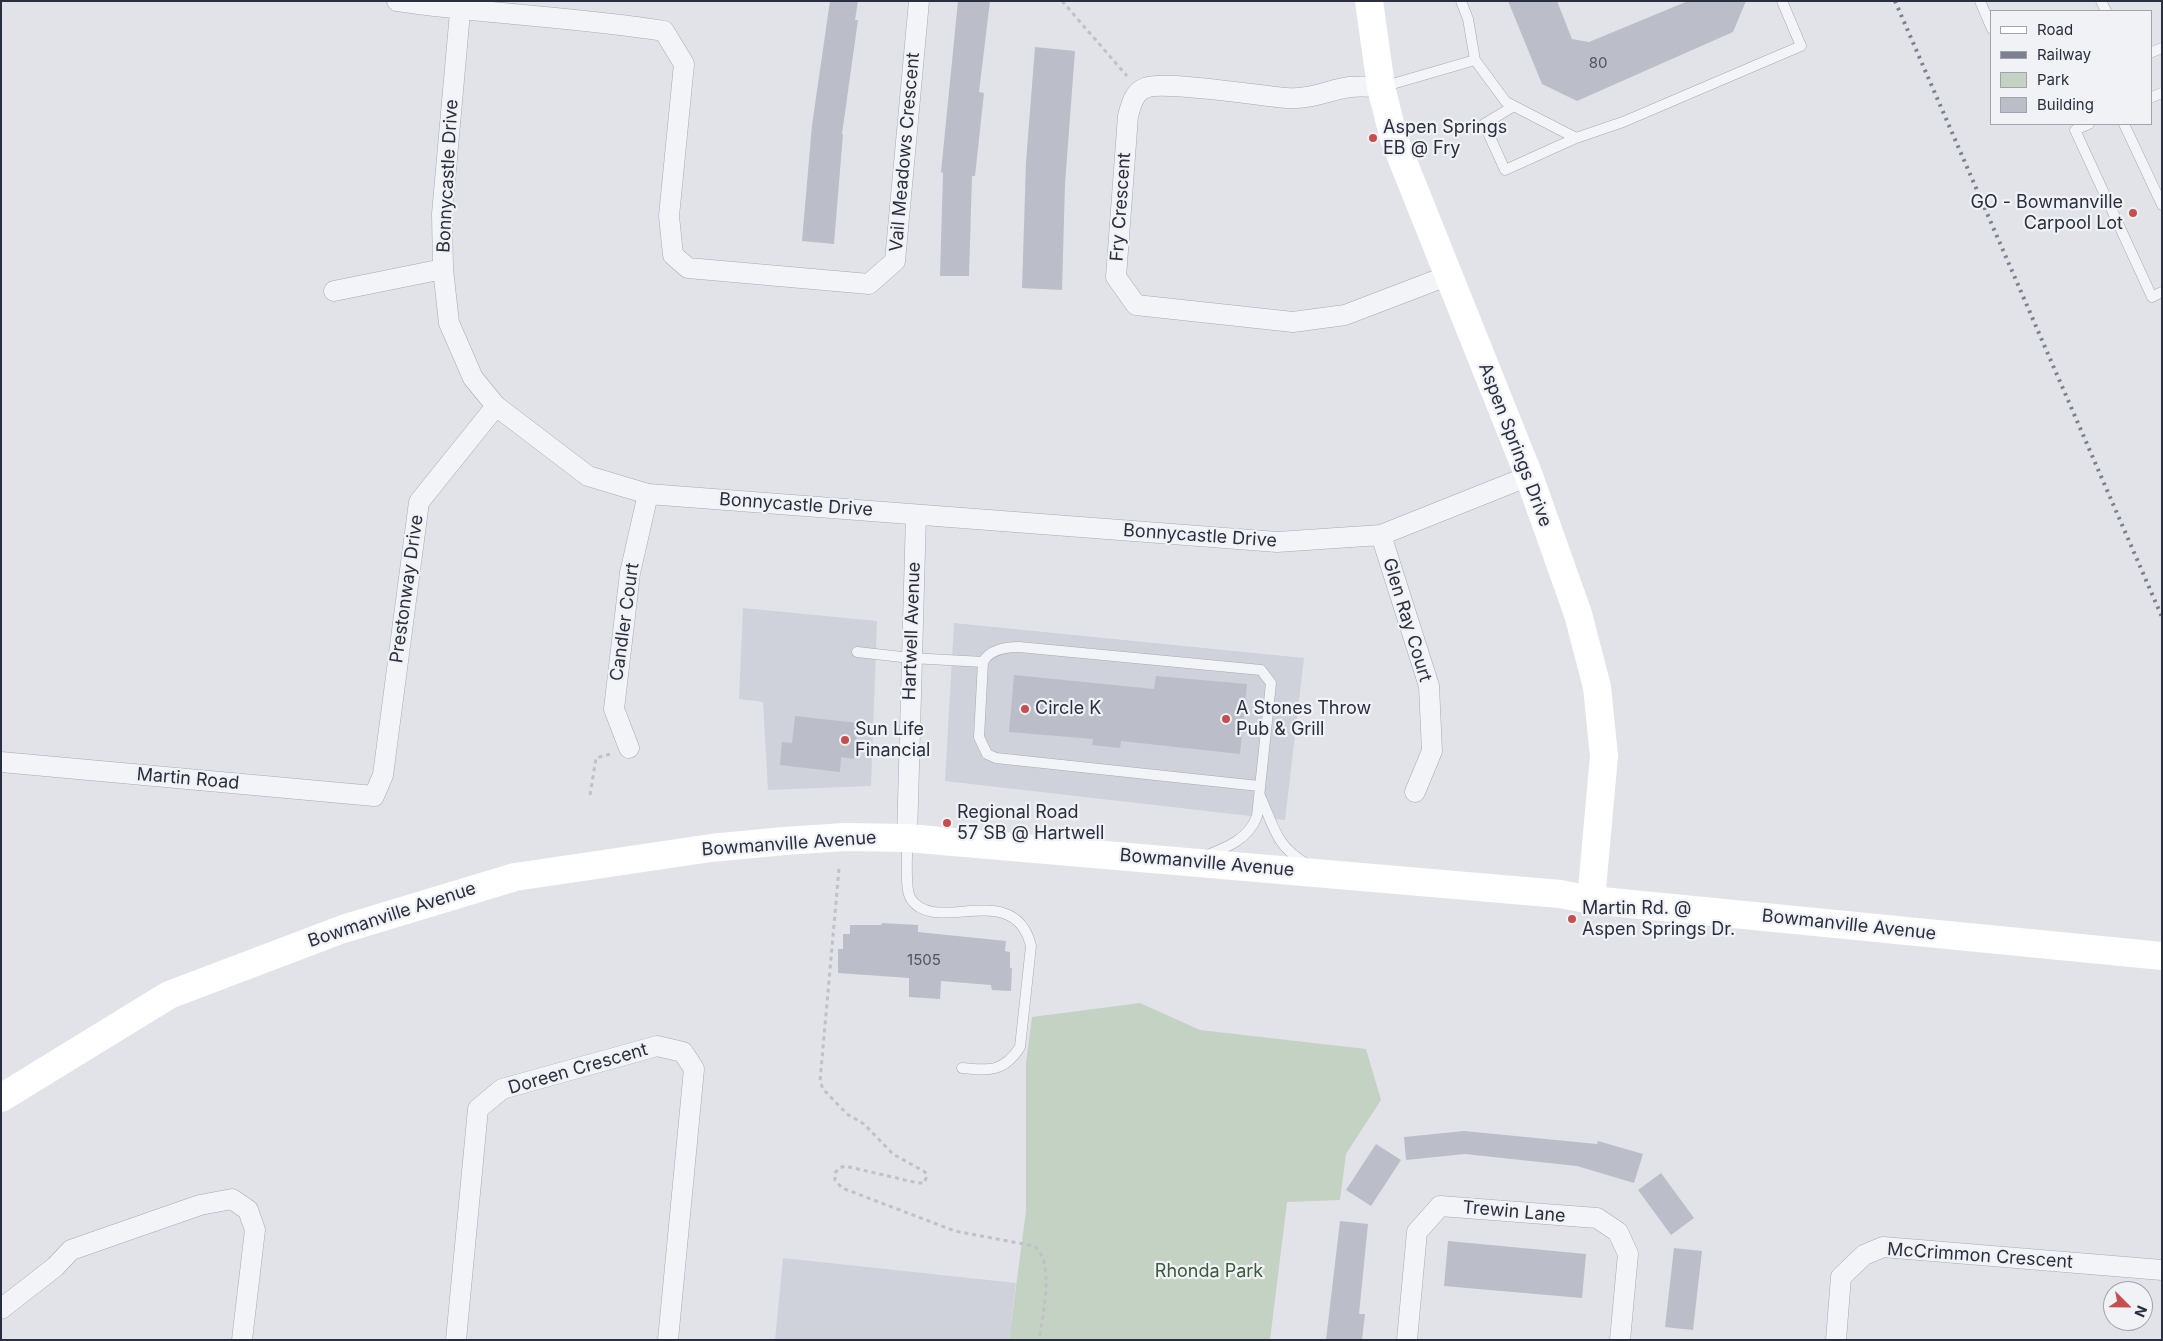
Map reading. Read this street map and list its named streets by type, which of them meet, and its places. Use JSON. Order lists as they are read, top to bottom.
{
  "streets": {
    "main road": ["Aspen Springs Drive", "Bowmanville Avenue"],
    "street": [
      "Vail Meadows Crescent",
      "Bonnycastle Drive",
      "Fry Crescent",
      "Prestonway Drive",
      "Glen Ray Court",
      "Candler Court",
      "Hartwell Avenue",
      "Martin Road",
      "Doreen Crescent",
      "Trewin Lane",
      "McCrimmon Crescent"
    ]
  },
  "crossings": [
    ["Vail Meadows Crescent", "Bonnycastle Drive"],
    ["Bonnycastle Drive", "Aspen Springs Drive"],
    ["Bonnycastle Drive", "Prestonway Drive"],
    ["Bonnycastle Drive", "Glen Ray Court"],
    ["Bonnycastle Drive", "Candler Court"],
    ["Bonnycastle Drive", "Hartwell Avenue"],
    ["Fry Crescent", "Aspen Springs Drive"],
    ["Aspen Springs Drive", "Bowmanville Avenue"],
    ["Prestonway Drive", "Martin Road"],
    ["Hartwell Avenue", "Bowmanville Avenue"]
  ],
  "parks": ["Rhonda Park"],
  "places": [
    "Aspen Springs EB @ Fry",
    "GO - Bowmanville Carpool Lot",
    "Circle K",
    "A Stones Throw Pub & Grill",
    "Sun Life Financial",
    "Regional Road 57 SB @ Hartwell",
    "Martin Rd. @ Aspen Springs Dr."
  ],
  "house_numbers": ["80", "1505"],
  "legend": [
    "Road",
    "Railway",
    "Park",
    "Building"
  ],
  "north": "bottom right"
}
